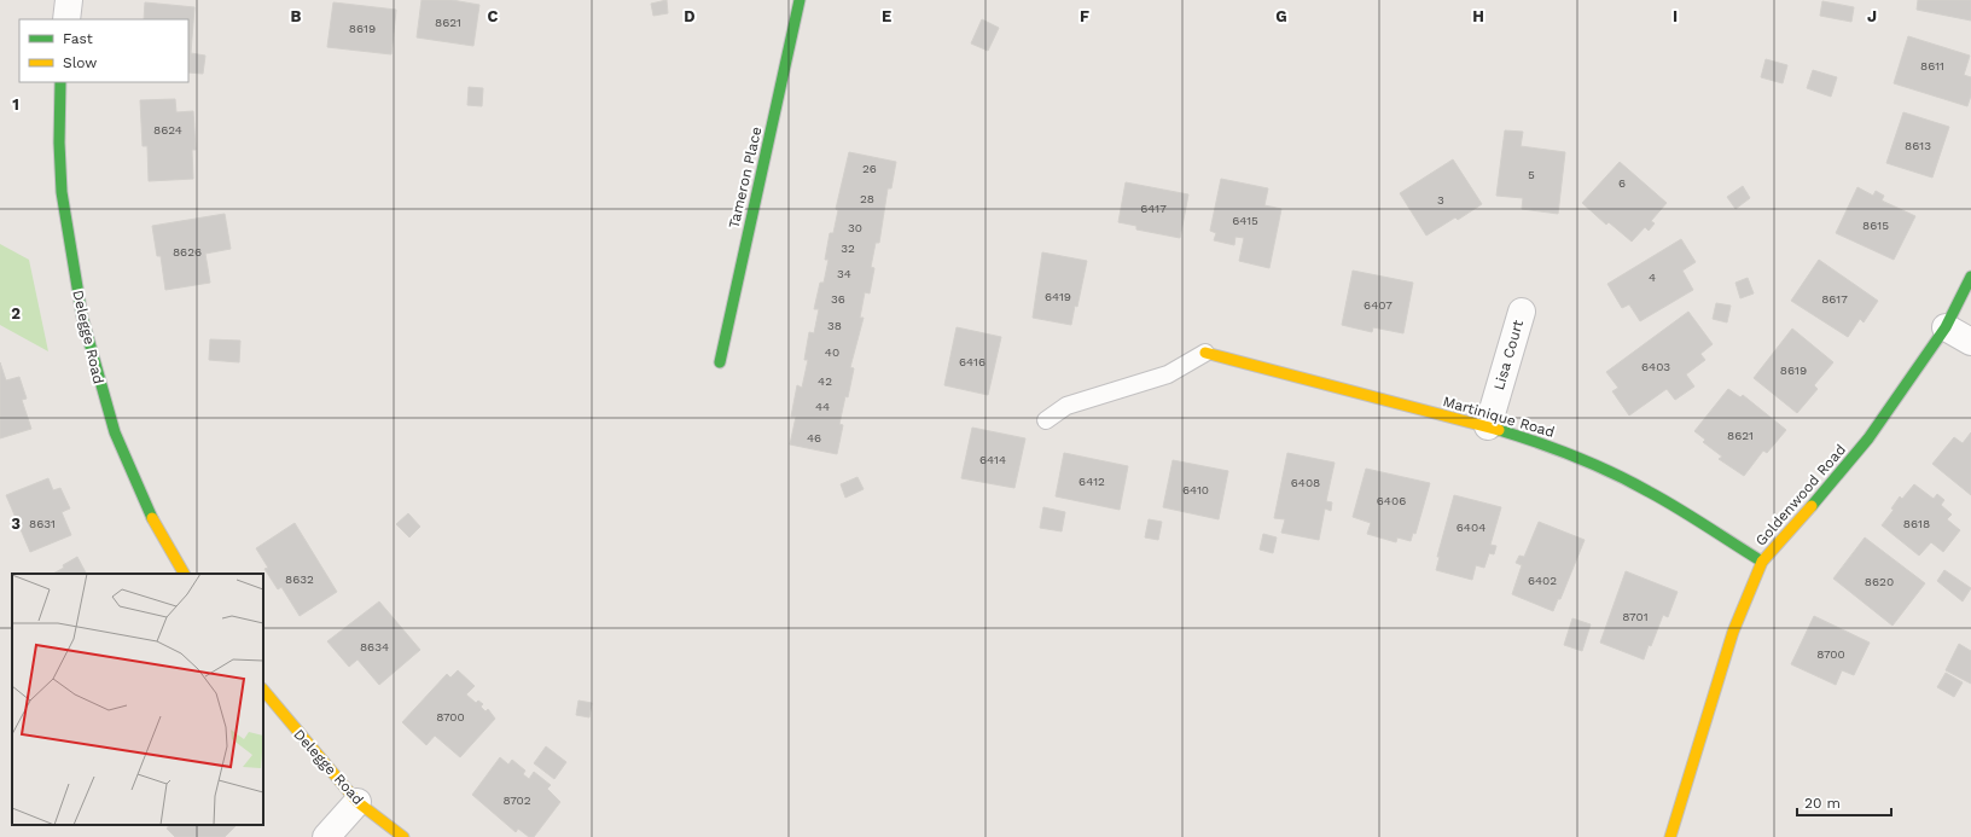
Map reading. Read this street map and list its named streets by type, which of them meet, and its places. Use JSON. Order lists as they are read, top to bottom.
{
  "streets": {
    "street": [
      "Tameron Place",
      "Delegge Road",
      "Lisa Court",
      "Martinique Road",
      "Goldenwood Road"
    ]
  },
  "crossings": [
    ["Lisa Court", "Martinique Road"],
    ["Martinique Road", "Goldenwood Road"]
  ],
  "house_numbers": [
    "8621",
    "8619",
    "8611",
    "8624",
    "8613",
    "26",
    "5",
    "6",
    "28",
    "3",
    "6417",
    "6415",
    "8615",
    "30",
    "32",
    "8626",
    "34",
    "4",
    "6419",
    "36",
    "8617",
    "6407",
    "38",
    "40",
    "6416",
    "6403",
    "8619",
    "42",
    "44",
    "8621",
    "46",
    "6414",
    "6412",
    "6408",
    "6410",
    "6406",
    "8631",
    "8618",
    "6404",
    "8632",
    "6402",
    "8620",
    "8701",
    "8634",
    "8700",
    "8700",
    "8702"
  ],
  "legend": ["Fast", "Slow"],
  "scale_bar": "20 m",
  "grid": {
    "columns": [
      "B",
      "C",
      "D",
      "E",
      "F",
      "G",
      "H",
      "I",
      "J"
    ],
    "rows": ["1", "2", "3"]
  }
}
